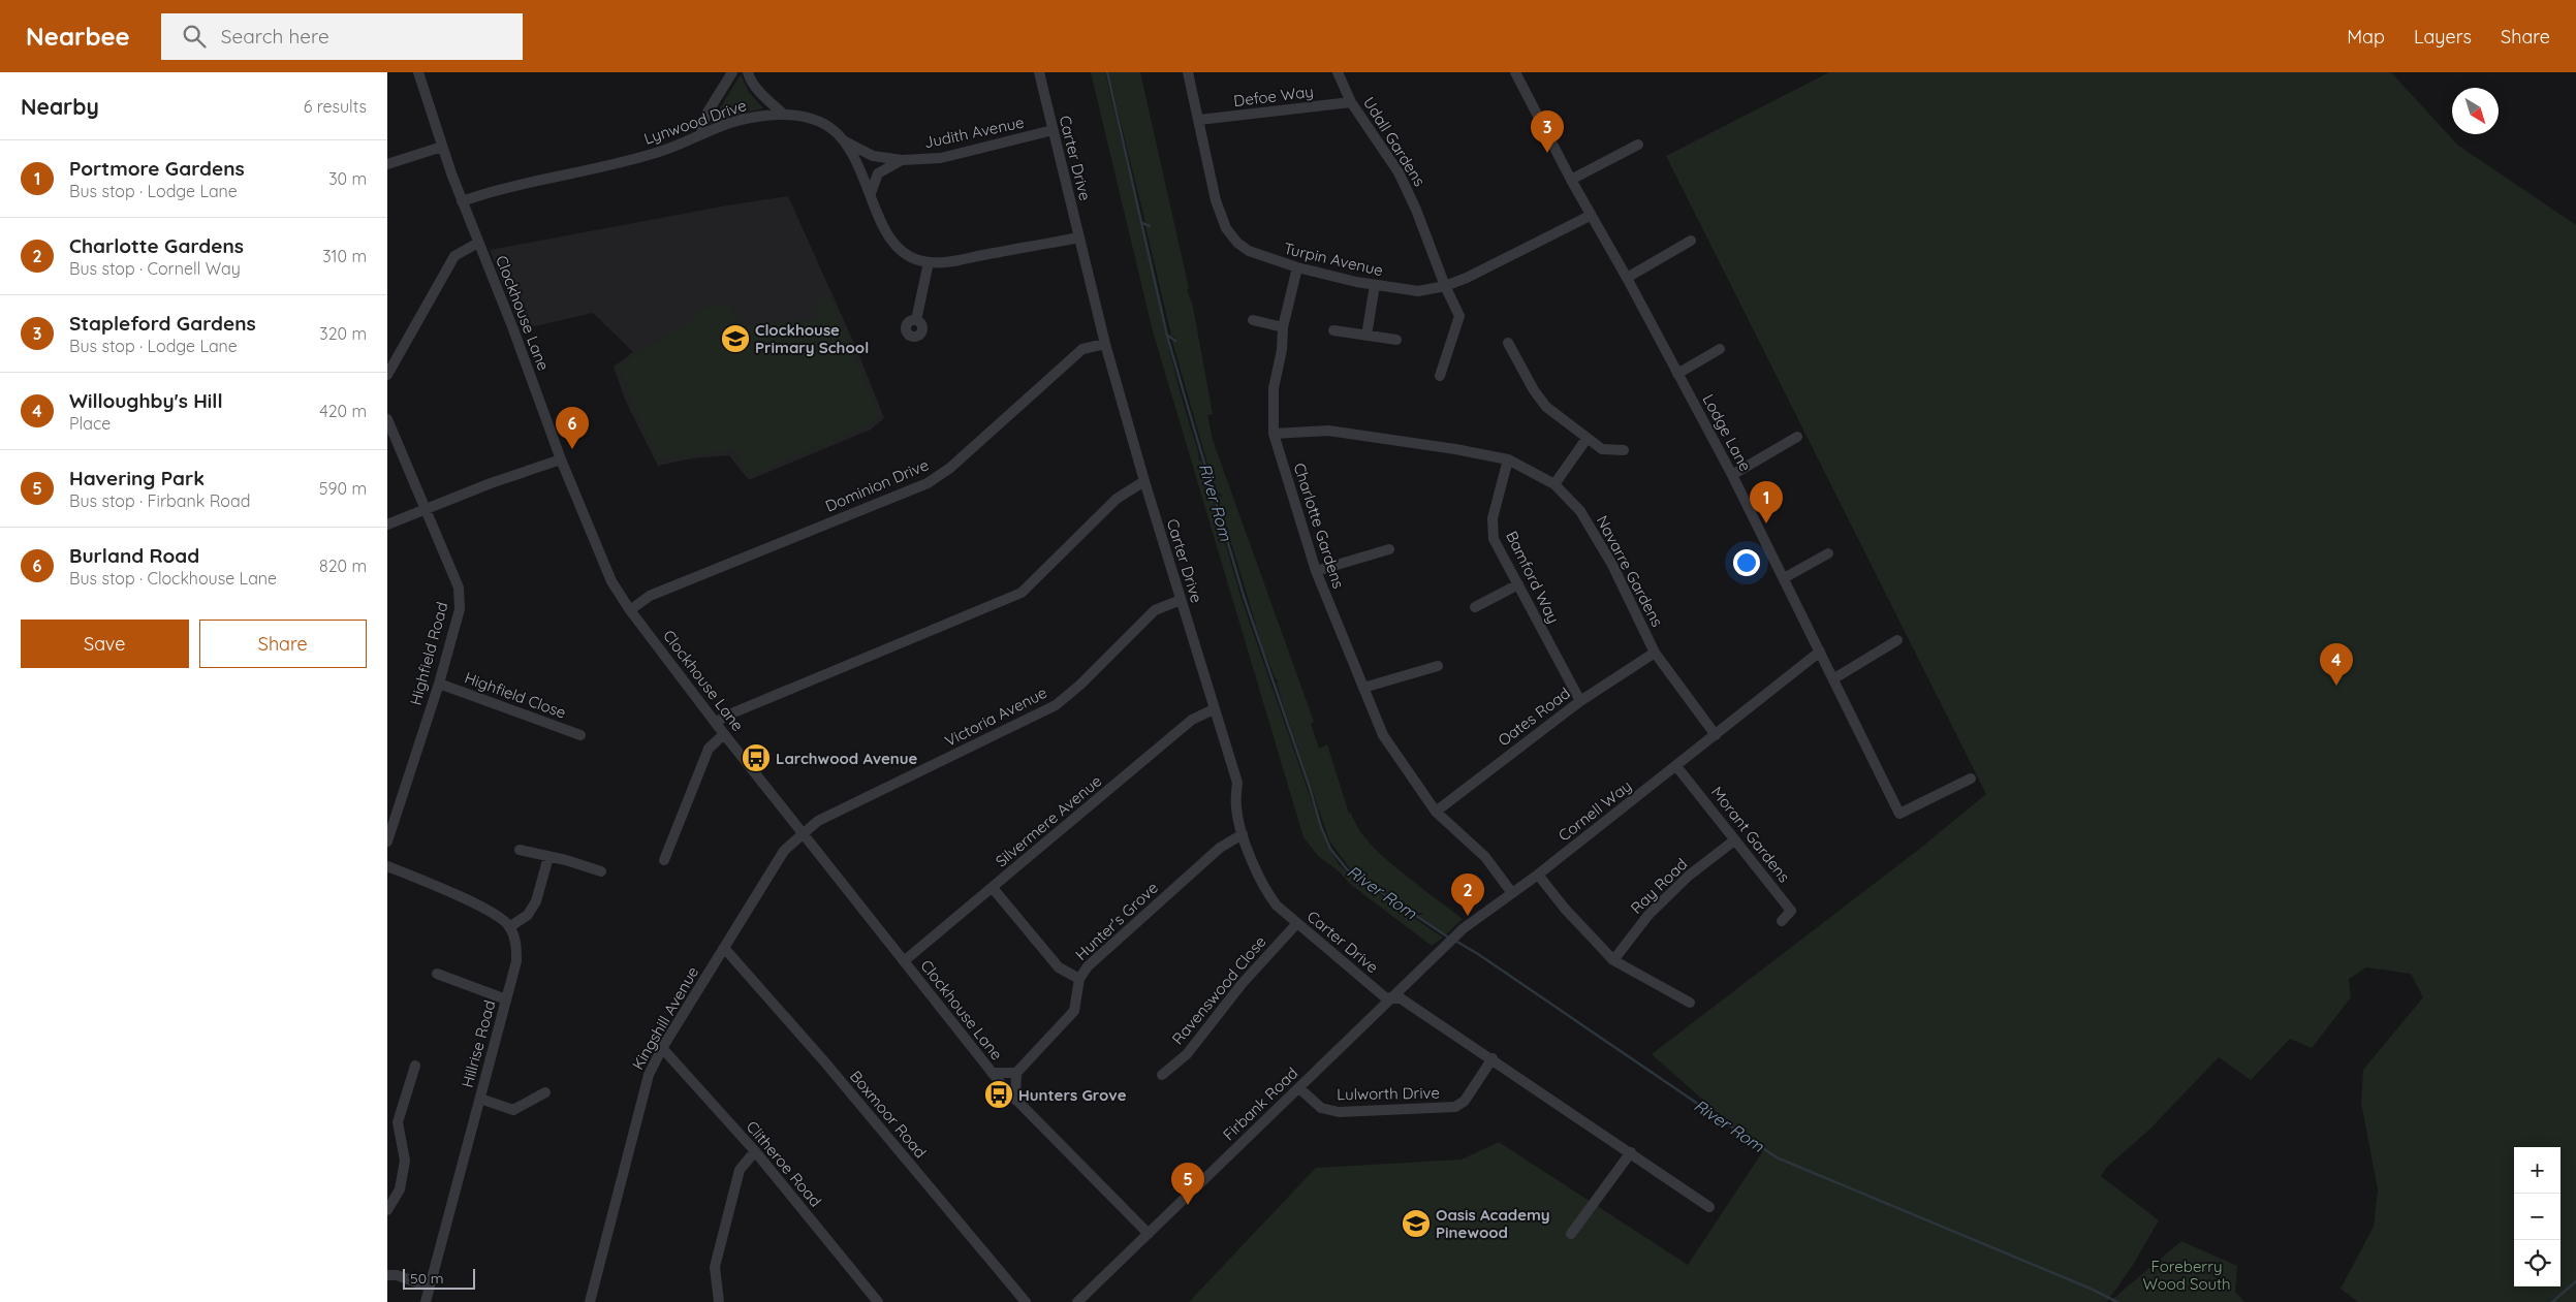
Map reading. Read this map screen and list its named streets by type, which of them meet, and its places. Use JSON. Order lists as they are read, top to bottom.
{
  "streets": {
    "street": [
      "Defoe Way",
      "Lynwood Drive",
      "Judith Avenue",
      "Udall Gardens",
      "Carter Drive",
      "Turpin Avenue",
      "Clockhouse Lane",
      "Lodge Lane",
      "Dominion Drive",
      "Charlotte Gardens",
      "Navarre Gardens",
      "Bamford Way",
      "Highfield Road",
      "Highfield Close",
      "Victoria Avenue",
      "Oates Road",
      "Cornell Way",
      "Silvermere Avenue",
      "Morant Gardens",
      "Ray Road",
      "Hunter's Grove",
      "Ravenswood Close",
      "Kingshill Avenue",
      "Hillrise Road",
      "Lulworth Drive",
      "Firbank Road",
      "Boxmoor Road",
      "Clitheroe Road"
    ]
  },
  "crossings": [
    ["Defoe Way", "Udall Gardens"],
    ["Defoe Way", "Turpin Avenue"],
    ["Lynwood Drive", "Judith Avenue"],
    ["Lynwood Drive", "Carter Drive"],
    ["Lynwood Drive", "Clockhouse Lane"],
    ["Judith Avenue", "Carter Drive"],
    ["Udall Gardens", "Turpin Avenue"],
    ["Carter Drive", "Dominion Drive"],
    ["Carter Drive", "Victoria Avenue"],
    ["Carter Drive", "Cornell Way"],
    ["Carter Drive", "Silvermere Avenue"],
    ["Carter Drive", "Hunter's Grove"],
    ["Carter Drive", "Ravenswood Close"],
    ["Carter Drive", "Lulworth Drive"],
    ["Carter Drive", "Firbank Road"],
    ["Turpin Avenue", "Lodge Lane"],
    ["Turpin Avenue", "Charlotte Gardens"],
    ["Clockhouse Lane", "Dominion Drive"],
    ["Clockhouse Lane", "Victoria Avenue"],
    ["Clockhouse Lane", "Silvermere Avenue"],
    ["Clockhouse Lane", "Kingshill Avenue"],
    ["Clockhouse Lane", "Firbank Road"],
    ["Lodge Lane", "Cornell Way"],
    ["Charlotte Gardens", "Navarre Gardens"],
    ["Charlotte Gardens", "Oates Road"],
    ["Charlotte Gardens", "Cornell Way"],
    ["Navarre Gardens", "Bamford Way"],
    ["Navarre Gardens", "Oates Road"],
    ["Navarre Gardens", "Cornell Way"],
    ["Bamford Way", "Oates Road"],
    ["Highfield Road", "Highfield Close"],
    ["Victoria Avenue", "Kingshill Avenue"],
    ["Cornell Way", "Morant Gardens"],
    ["Cornell Way", "Firbank Road"],
    ["Morant Gardens", "Ray Road"],
    ["Kingshill Avenue", "Boxmoor Road"],
    ["Kingshill Avenue", "Clitheroe Road"],
    ["Lulworth Drive", "Firbank Road"]
  ],
  "water": ["River Rom"],
  "parks": ["Foreberry Wood South"],
  "places": {
    "school or university": ["Clockhouse Primary School", "Oasis Academy Pinewood"],
    "bus stop": ["Larchwood Avenue", "Hunters Grove"]
  },
  "scale_bar": "50 m",
  "north": "bottom right",
  "page": {
    "header": "Nearbee",
    "search": "Search here",
    "nav": ["Map", "Layers", "Share"],
    "heading": ["Nearby", "6 results"],
    "pins": [
      "3",
      "6",
      "1",
      "4",
      "2",
      "5"
    ],
    "list": [
      {
        "mark": "1",
        "name": "Portmore Gardens",
        "note": "Bus stop · Lodge Lane",
        "value": "30 m"
      },
      {
        "mark": "2",
        "name": "Charlotte Gardens",
        "note": "Bus stop · Cornell Way",
        "value": "310 m"
      },
      {
        "mark": "3",
        "name": "Stapleford Gardens",
        "note": "Bus stop · Lodge Lane",
        "value": "320 m"
      },
      {
        "mark": "4",
        "name": "Willoughby's Hill",
        "note": "Place",
        "value": "420 m"
      },
      {
        "mark": "5",
        "name": "Havering Park",
        "note": "Bus stop · Firbank Road",
        "value": "590 m"
      },
      {
        "mark": "6",
        "name": "Burland Road",
        "note": "Bus stop · Clockhouse Lane",
        "value": "820 m"
      }
    ],
    "buttons": ["Save", "Share"],
    "map_buttons": ["+", "−"],
    "scale": "50 m"
  }
}
